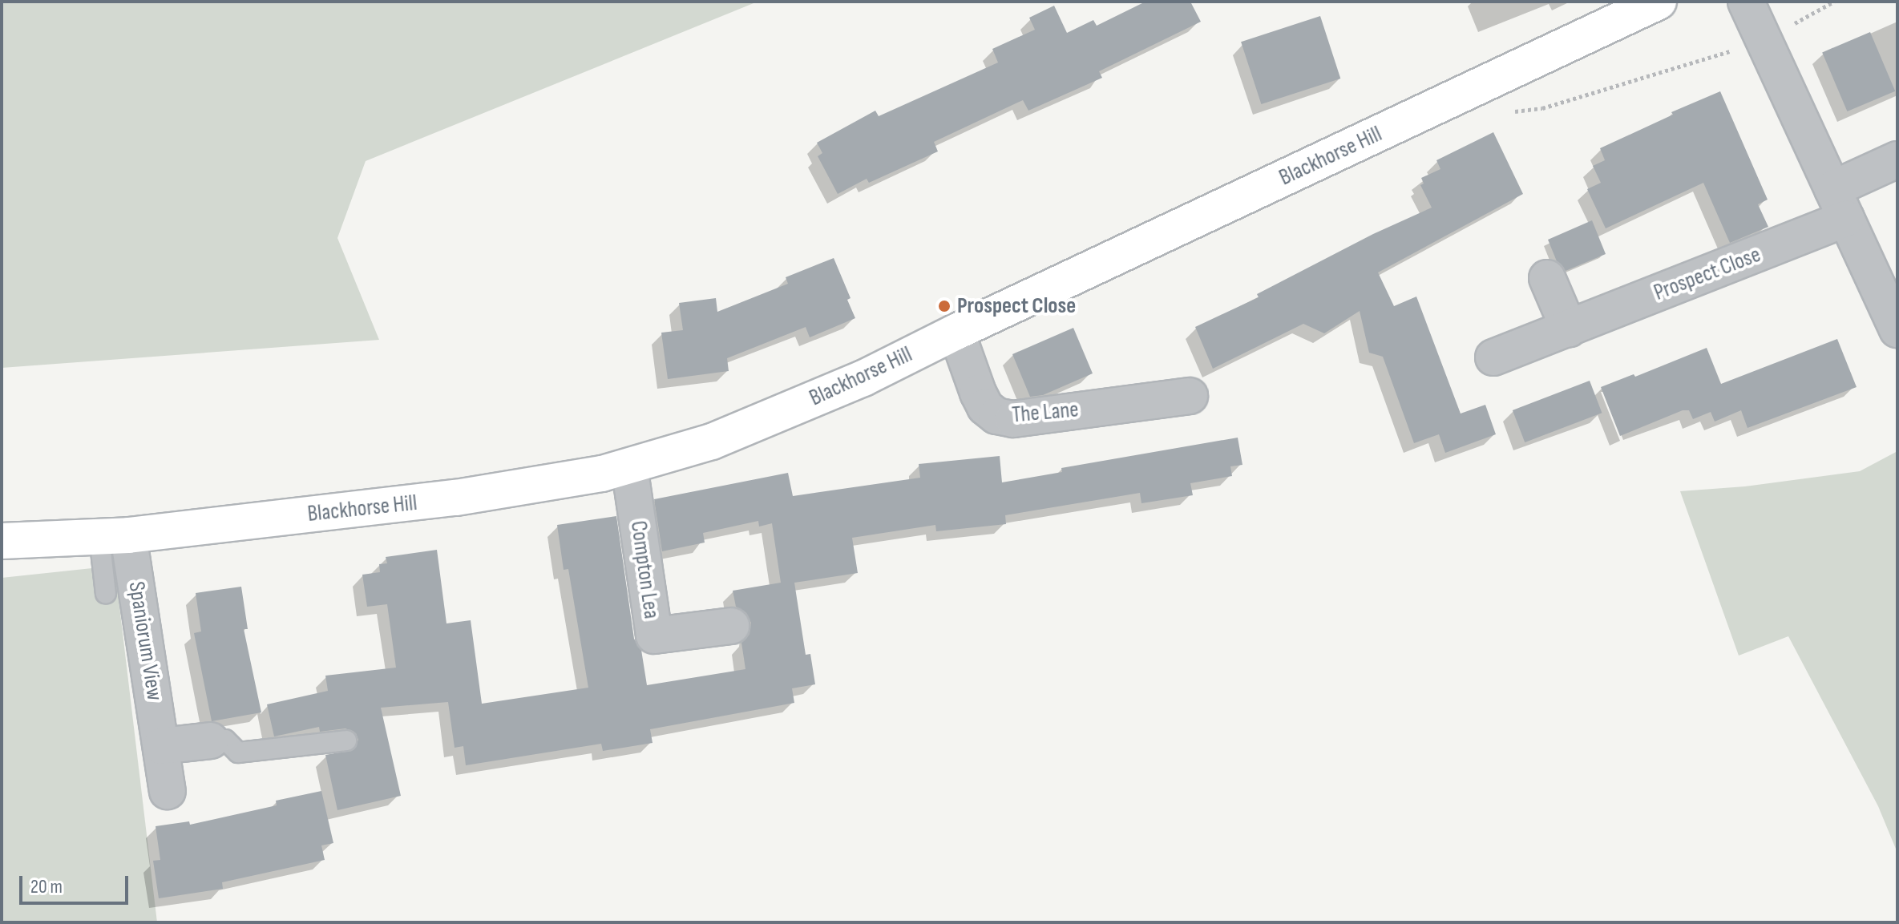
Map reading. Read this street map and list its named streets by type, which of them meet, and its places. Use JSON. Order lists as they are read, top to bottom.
{
  "streets": {
    "main road": ["Blackhorse Hill"],
    "street": [
      "Prospect Close",
      "The Lane",
      "Compton Lea",
      "Spaniorum View"
    ]
  },
  "crossings": [
    ["Blackhorse Hill", "The Lane"],
    ["Blackhorse Hill", "Compton Lea"],
    ["Blackhorse Hill", "Spaniorum View"]
  ],
  "places": ["Prospect Close"],
  "scale_bar": "20 m"
}
